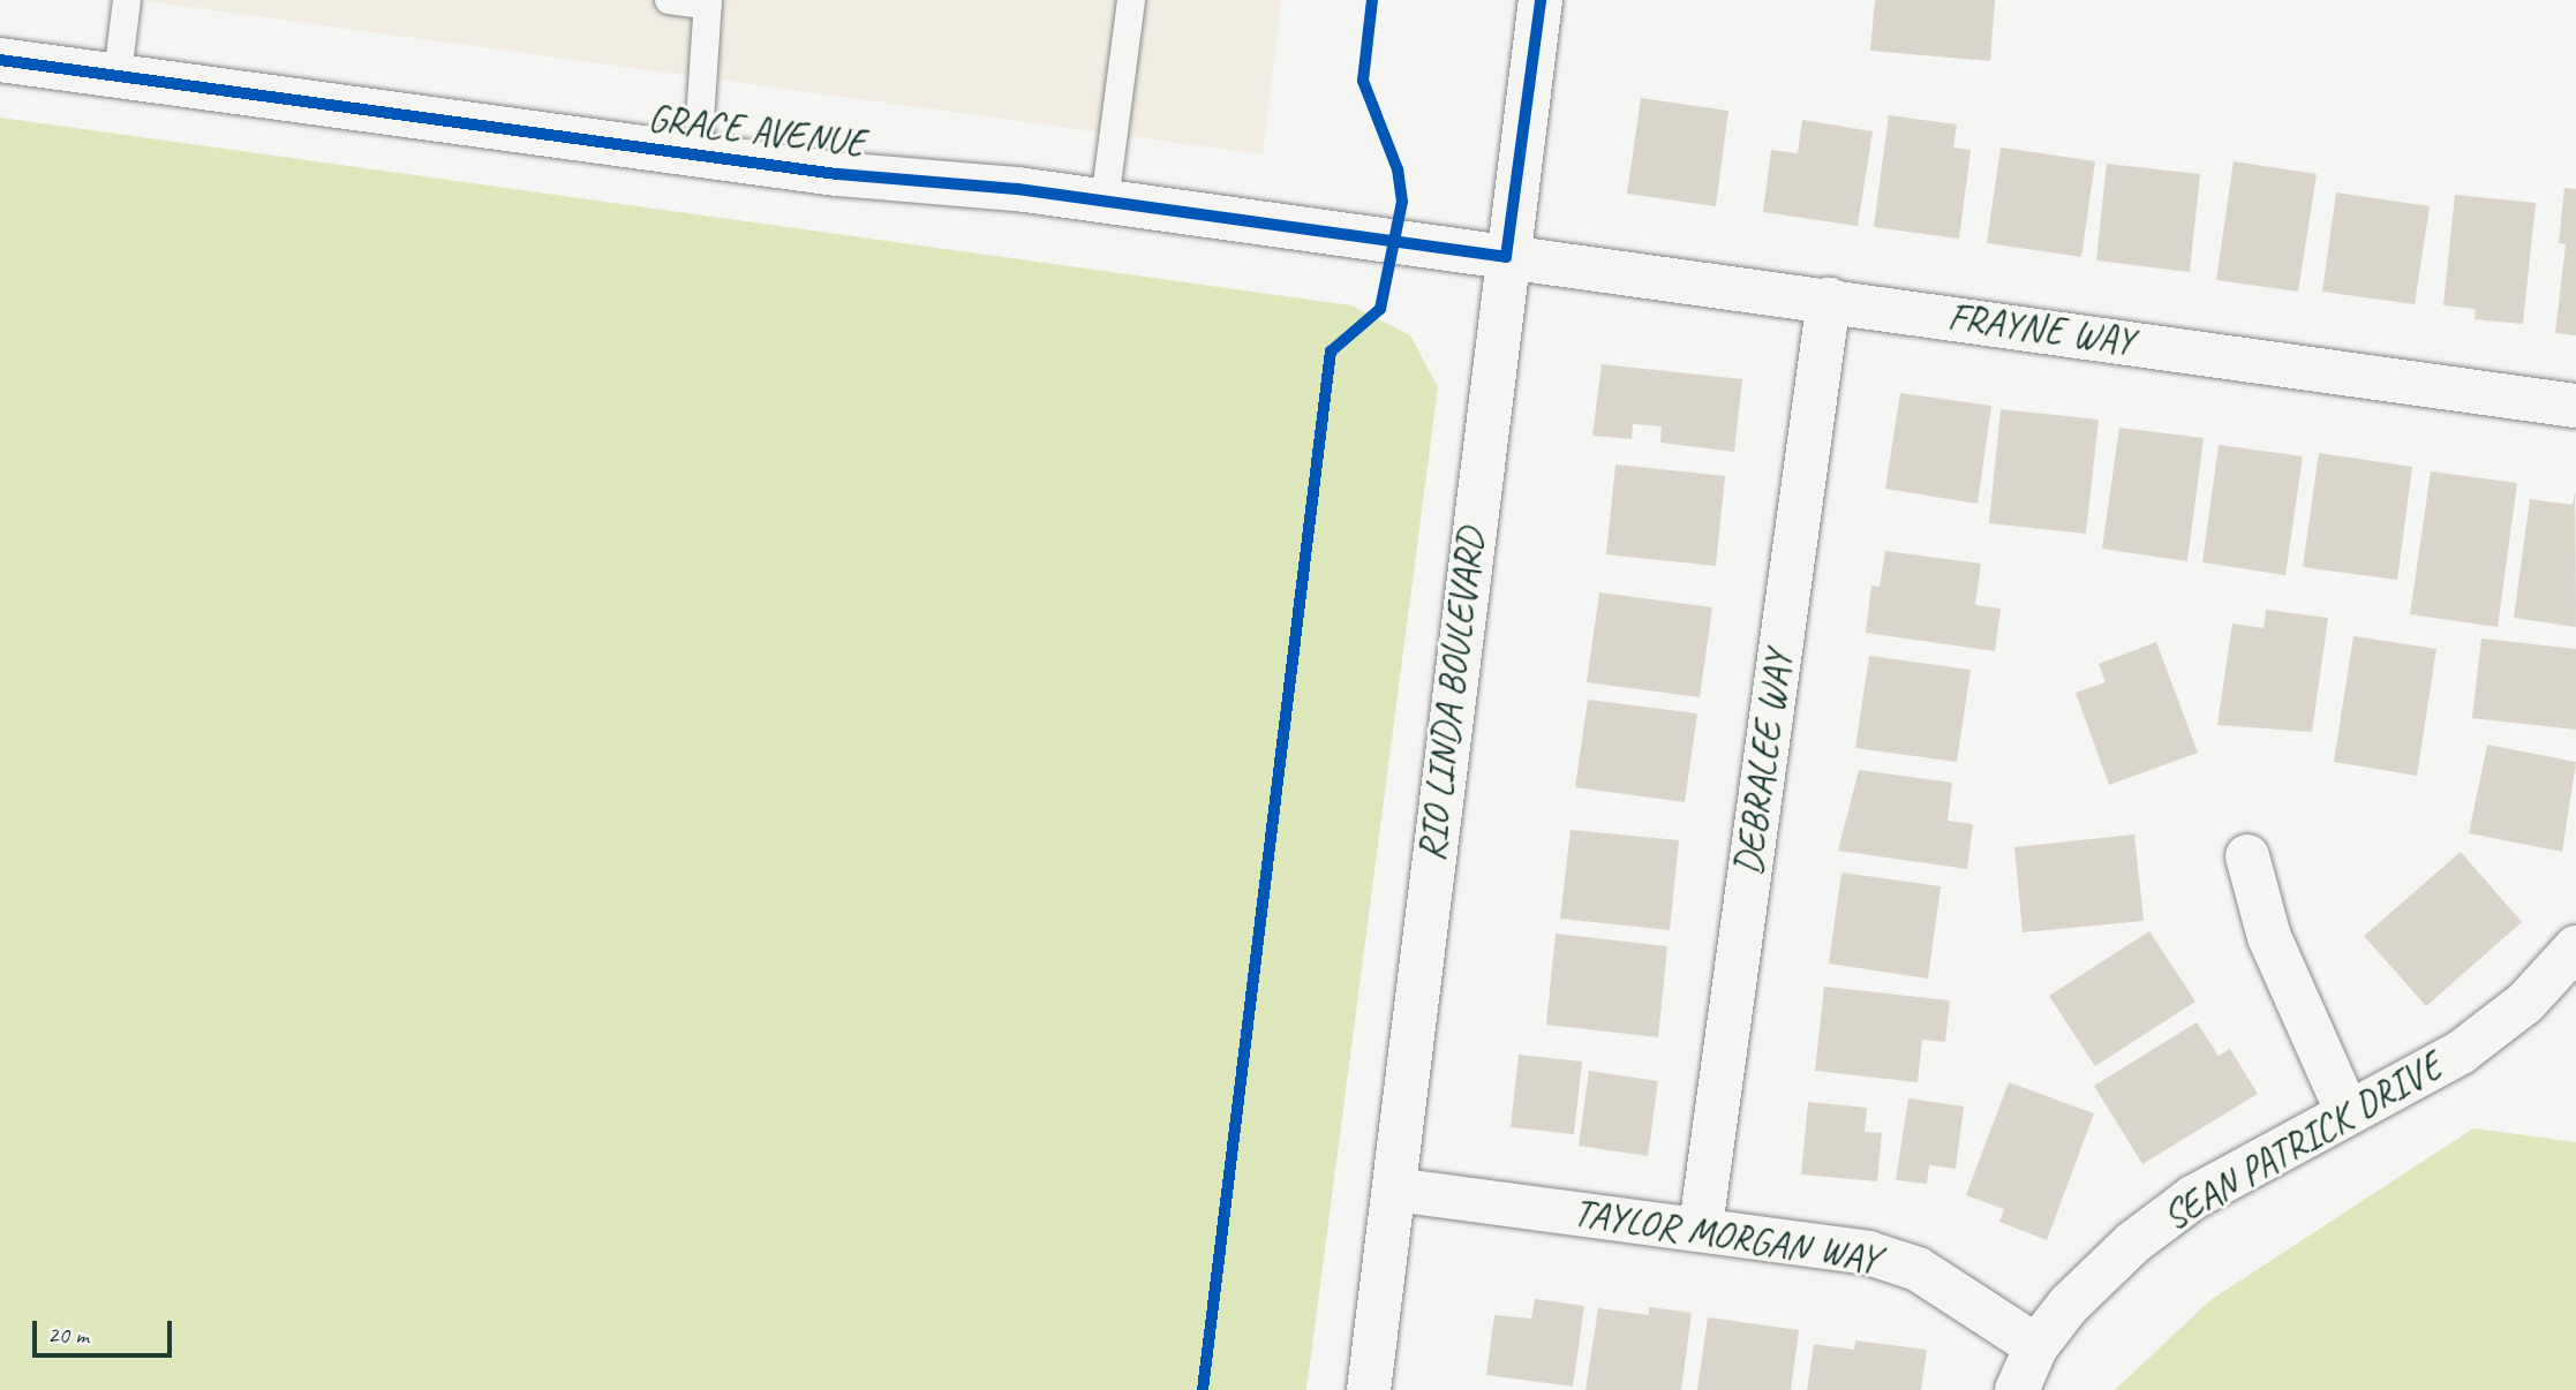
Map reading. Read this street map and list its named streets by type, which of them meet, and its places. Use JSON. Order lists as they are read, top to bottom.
{
  "streets": {
    "street": [
      "GRACE AVENUE",
      "FRAYNE WAY",
      "RIO LINDA BOULEVARD",
      "DEBRALEE WAY",
      "SEAN PATRICK DRIVE",
      "TAYLOR MORGAN WAY"
    ]
  },
  "crossings": [
    ["GRACE AVENUE", "FRAYNE WAY"],
    ["GRACE AVENUE", "RIO LINDA BOULEVARD"],
    ["FRAYNE WAY", "RIO LINDA BOULEVARD"],
    ["FRAYNE WAY", "DEBRALEE WAY"],
    ["RIO LINDA BOULEVARD", "TAYLOR MORGAN WAY"],
    ["DEBRALEE WAY", "TAYLOR MORGAN WAY"],
    ["SEAN PATRICK DRIVE", "TAYLOR MORGAN WAY"]
  ],
  "scale_bar": "20 m"
}
